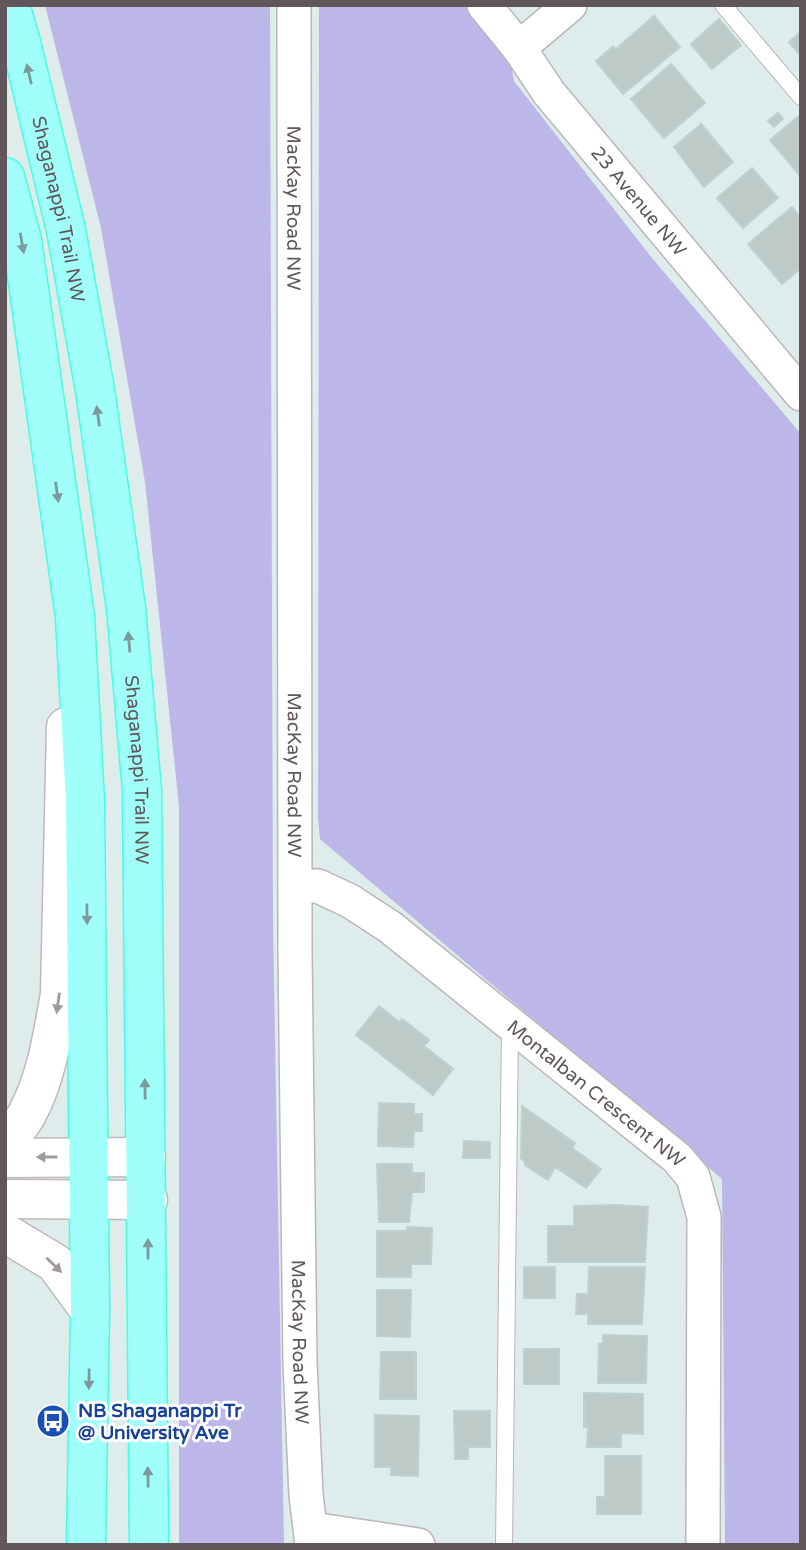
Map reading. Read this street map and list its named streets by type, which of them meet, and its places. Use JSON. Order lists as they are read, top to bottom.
{
  "streets": {
    "main road": ["Shaganappi Trail NW"],
    "street": ["23 Avenue NW", "MacKay Road NW", "Montalban Crescent NW"]
  },
  "crossings": [
    ["MacKay Road NW", "Montalban Crescent NW"]
  ],
  "places": {
    "bus stop": ["NB Shaganappi Tr @ University Ave"]
  }
}
